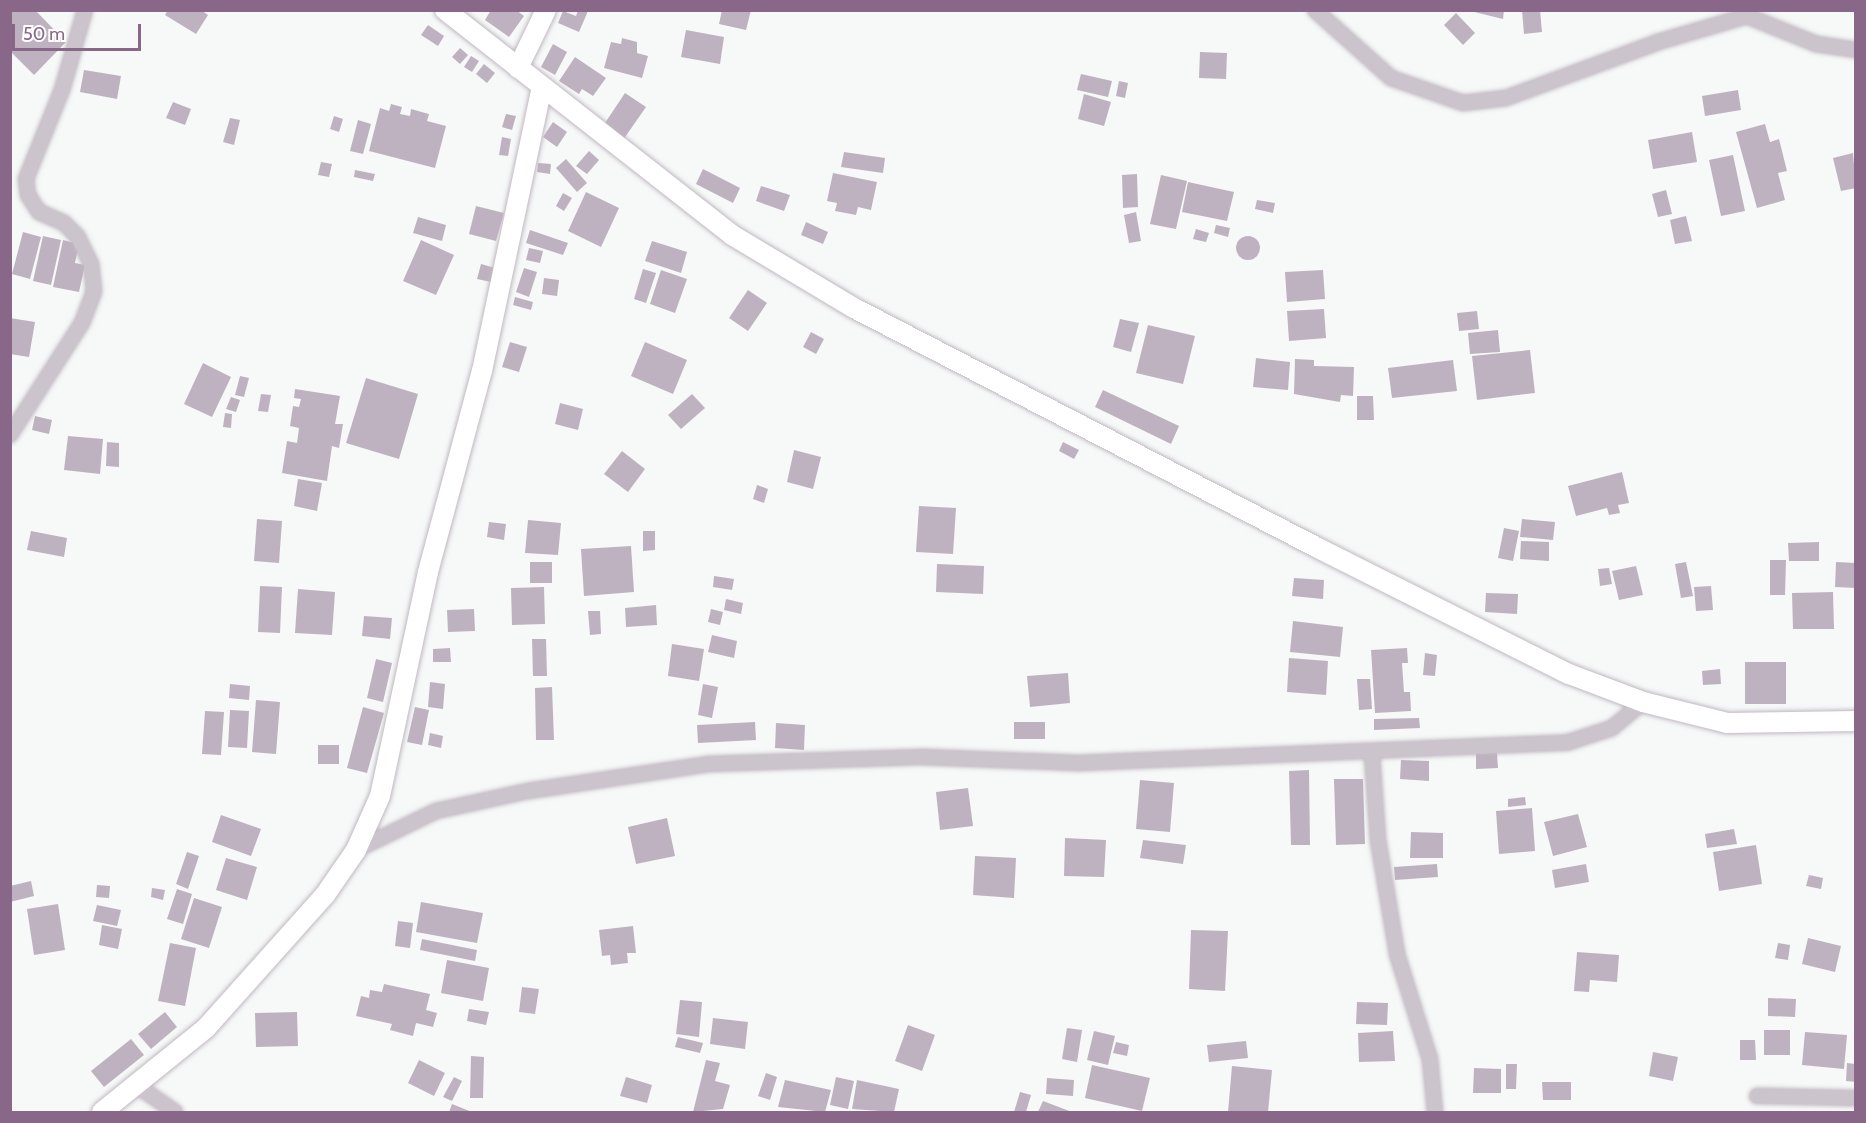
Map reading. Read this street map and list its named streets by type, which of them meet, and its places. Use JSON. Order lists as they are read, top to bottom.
{
  "scale_bar": "50 m"
}
